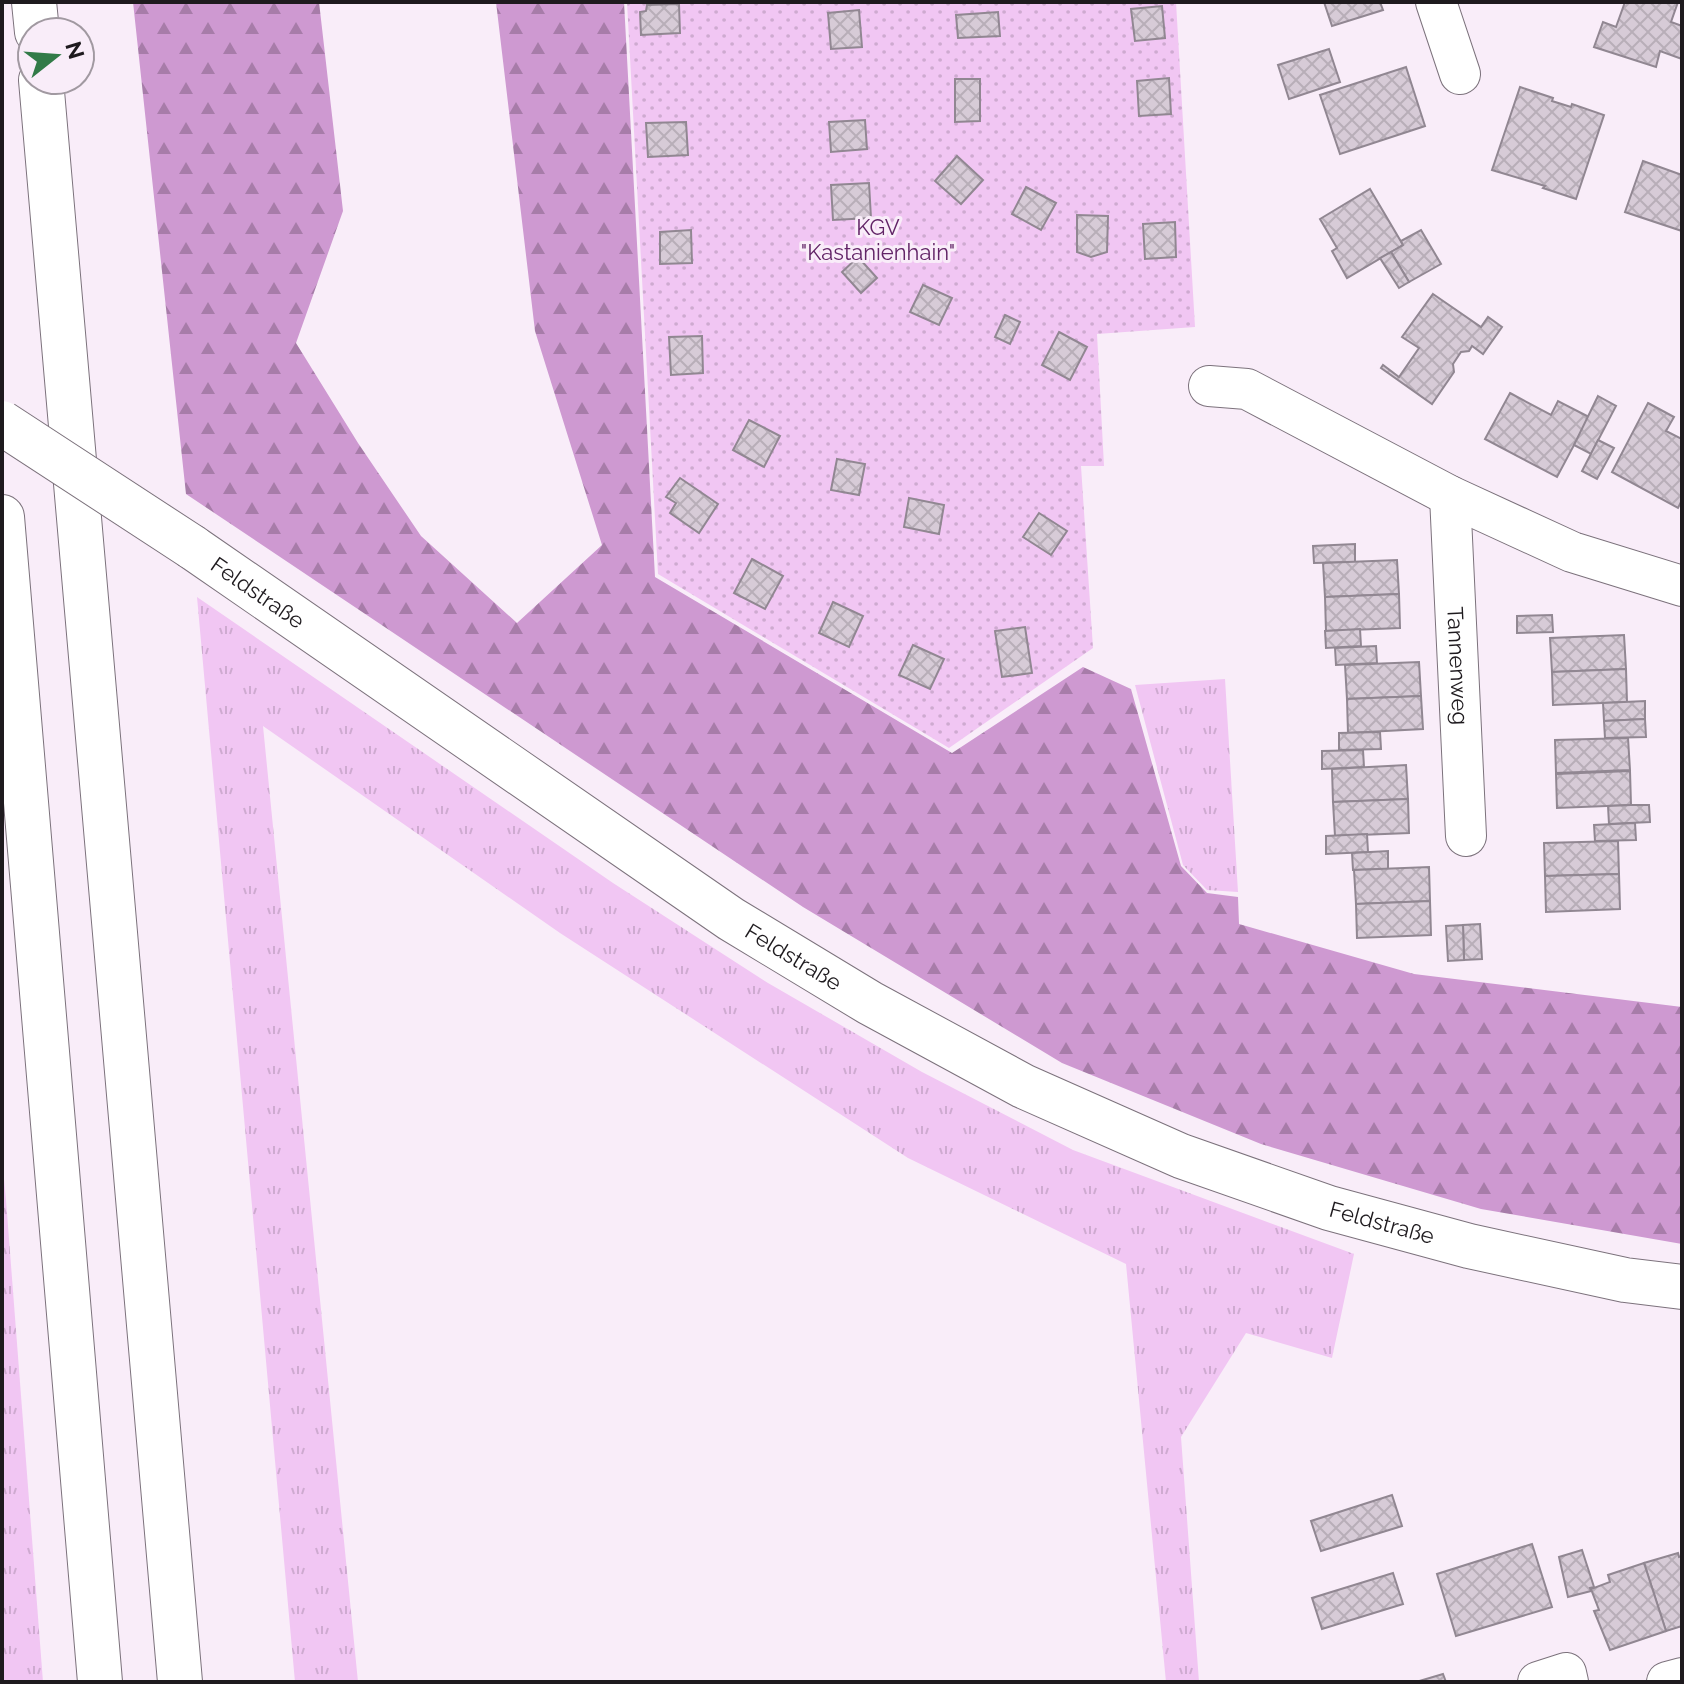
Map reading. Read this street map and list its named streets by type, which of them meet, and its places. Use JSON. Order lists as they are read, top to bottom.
{
  "streets": {
    "main road": ["Feldstraße"],
    "street": ["Tannenweg"]
  },
  "parks": ["KGV \"Kastanienhain\""],
  "north": "right"
}
